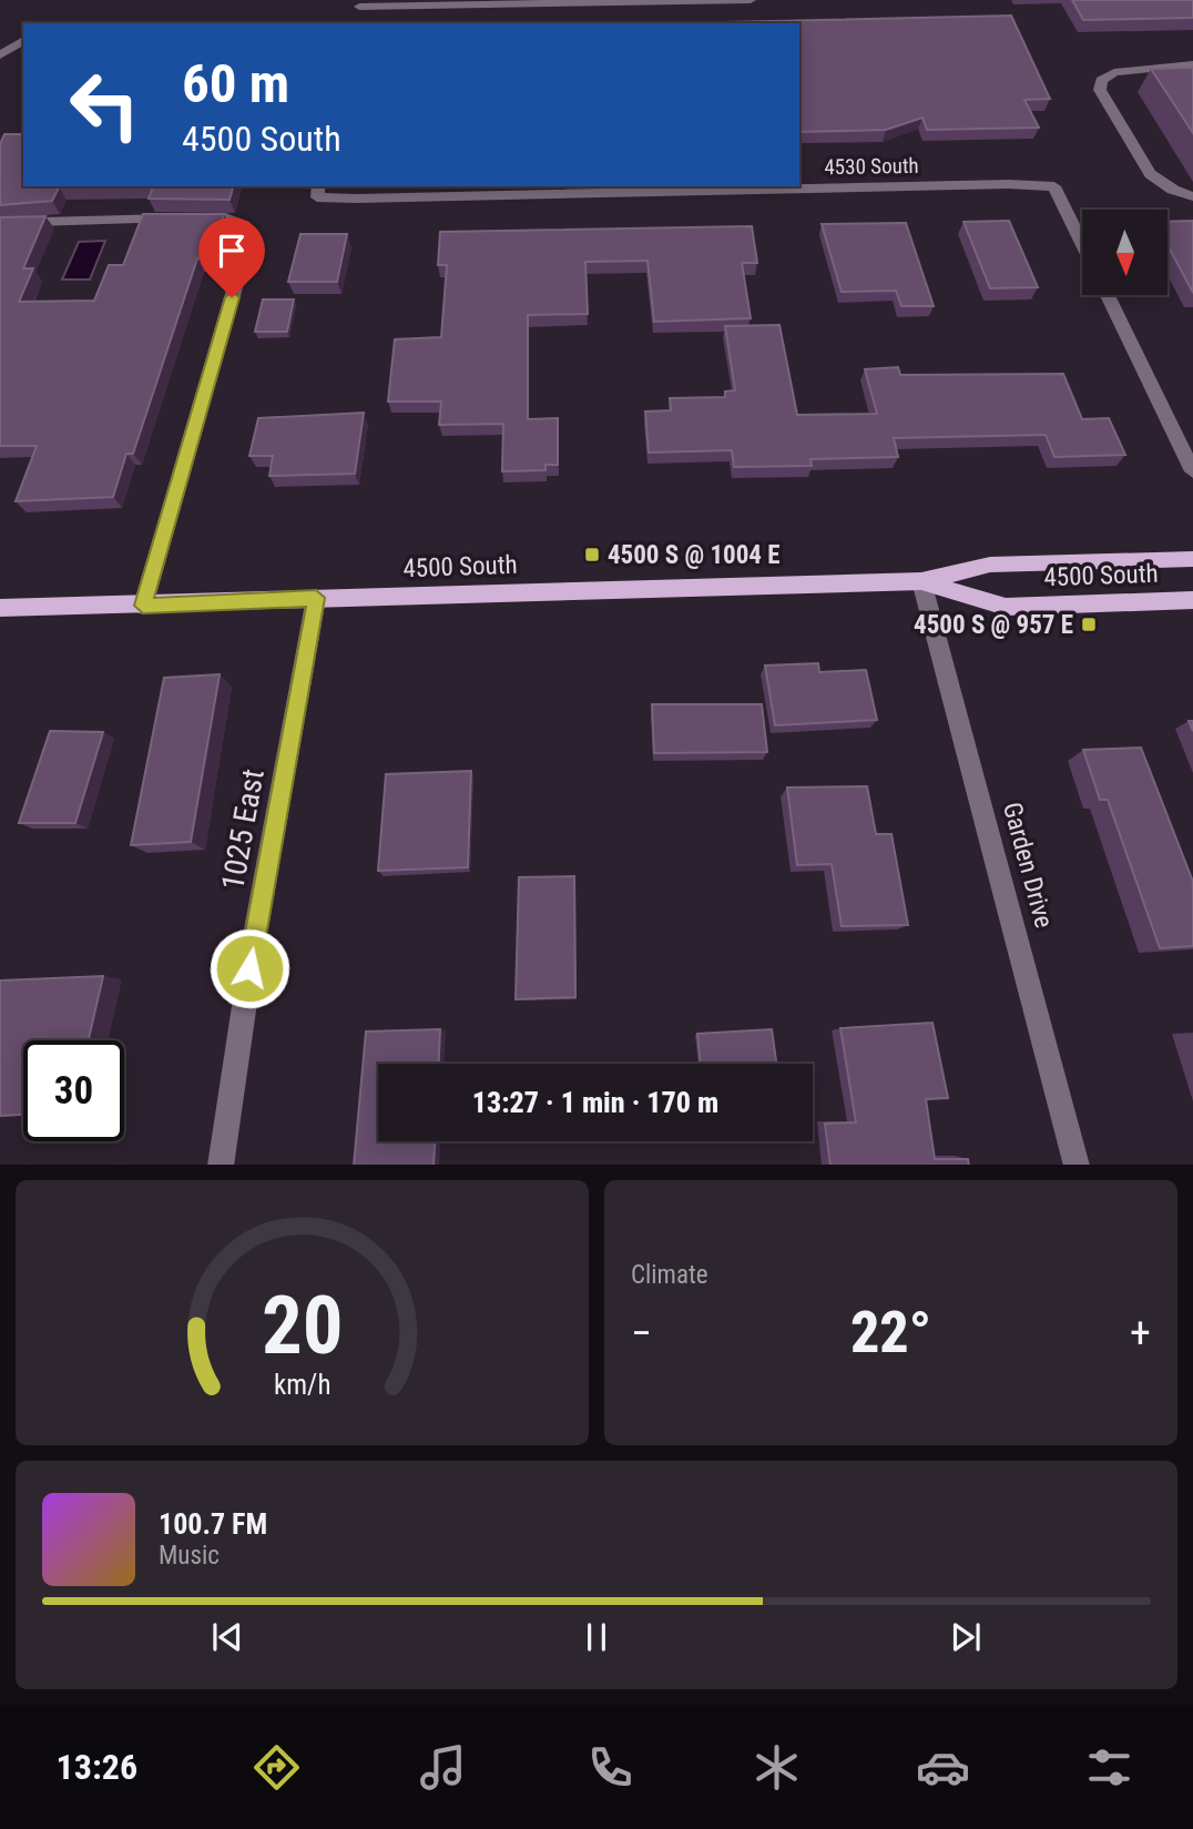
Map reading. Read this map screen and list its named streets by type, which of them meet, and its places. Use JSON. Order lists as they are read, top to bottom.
{
  "streets": {
    "main road": ["4500 South"],
    "street": ["4530 South", "1025 East", "Garden Drive"]
  },
  "crossings": [
    ["4500 South", "1025 East"],
    ["4500 South", "Garden Drive"]
  ],
  "places": {
    "transit": ["4500 S @ 1004 E", "4500 S @ 957 E"]
  },
  "north": "bottom",
  "page": {
    "turn": ["60 m", "4500 South"],
    "limit": "30",
    "trip": "13:27 · 1 min · 170 m",
    "tile": "Climate",
    "heat": ["−", "22°", "+"],
    "song": ["100.7 FM", "Music"],
    "tabs": "13:26",
    "gauge": ["20", "km/h"]
  }
}
